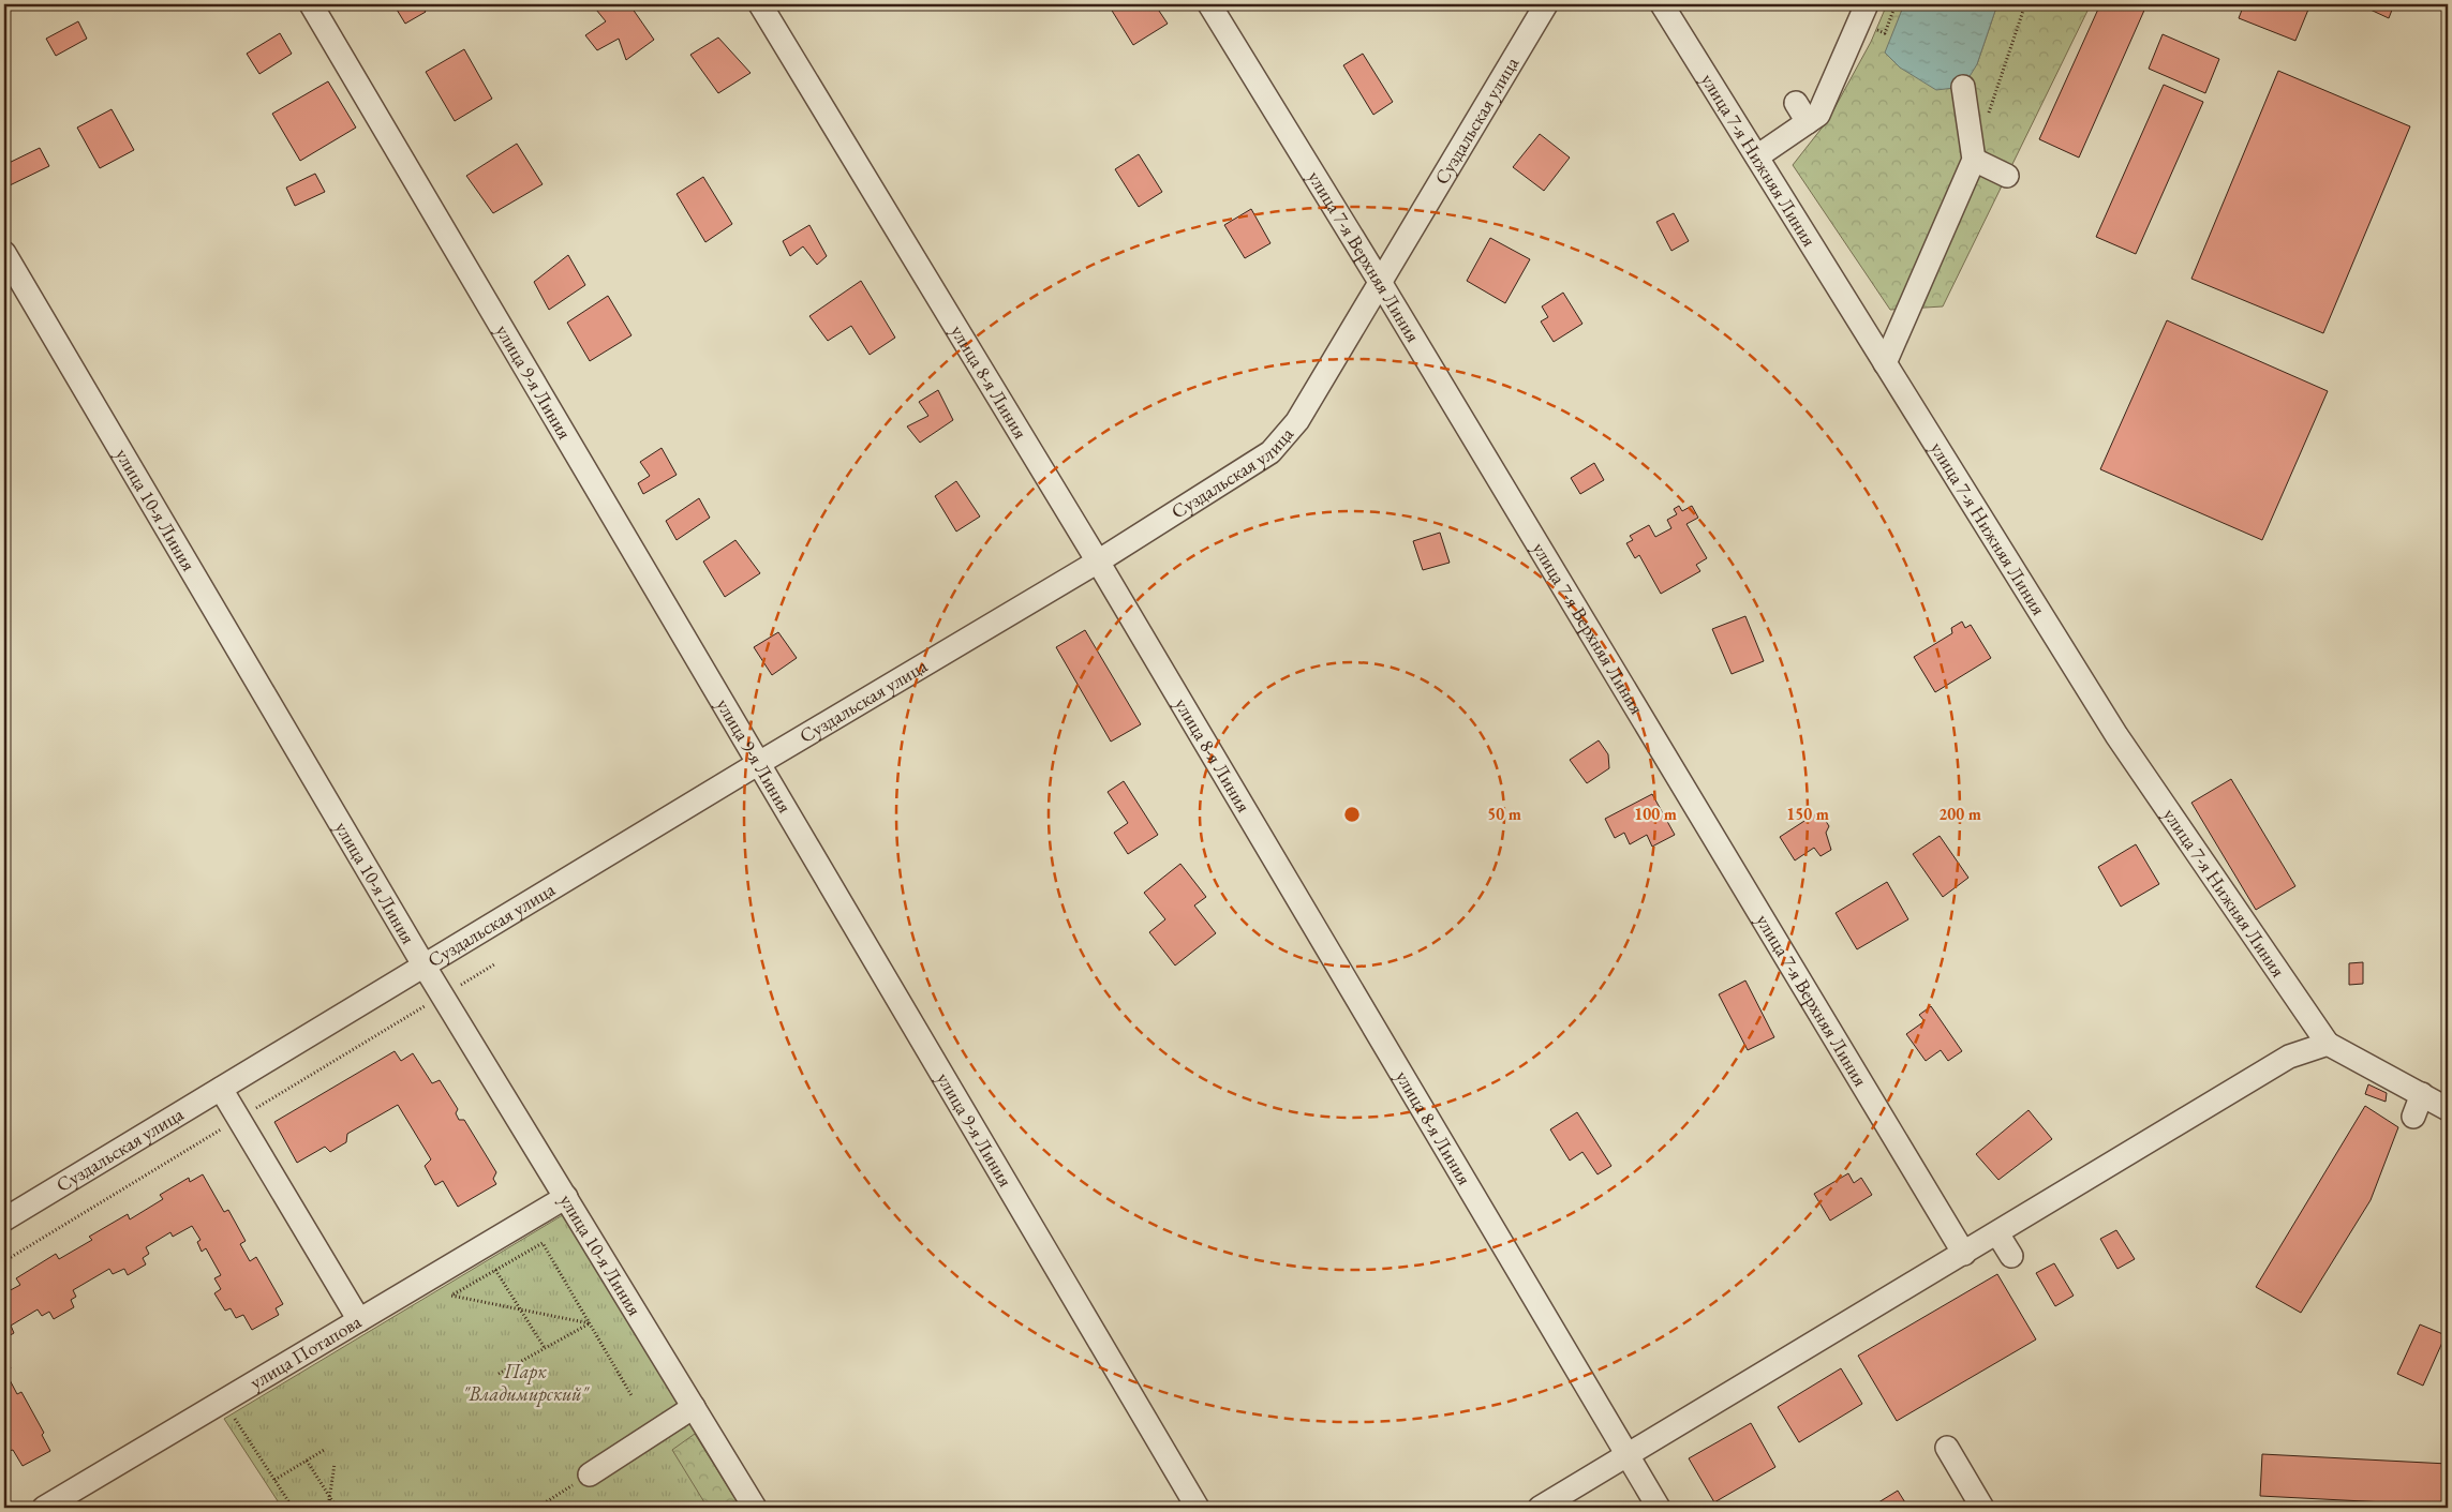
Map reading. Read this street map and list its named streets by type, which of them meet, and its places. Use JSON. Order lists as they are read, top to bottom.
{
  "streets": {
    "street": [
      "Суздальская улица",
      "улица 7-я Нижняя Линия",
      "улица 7-я Верхняя Линия",
      "улица 9-я Линия",
      "улица 8-я Линия",
      "улица 10-я Линия",
      "улица Потапова"
    ]
  },
  "crossings": [
    ["Суздальская улица", "улица 7-я Верхняя Линия"],
    ["Суздальская улица", "улица 9-я Линия"],
    ["Суздальская улица", "улица 8-я Линия"],
    ["Суздальская улица", "улица 10-я Линия"],
    ["улица 10-я Линия", "улица Потапова"]
  ],
  "parks": ["Парк \"Владимирский\""],
  "rings": [
    "50 m",
    "100 m",
    "150 m",
    "200 m"
  ]
}
